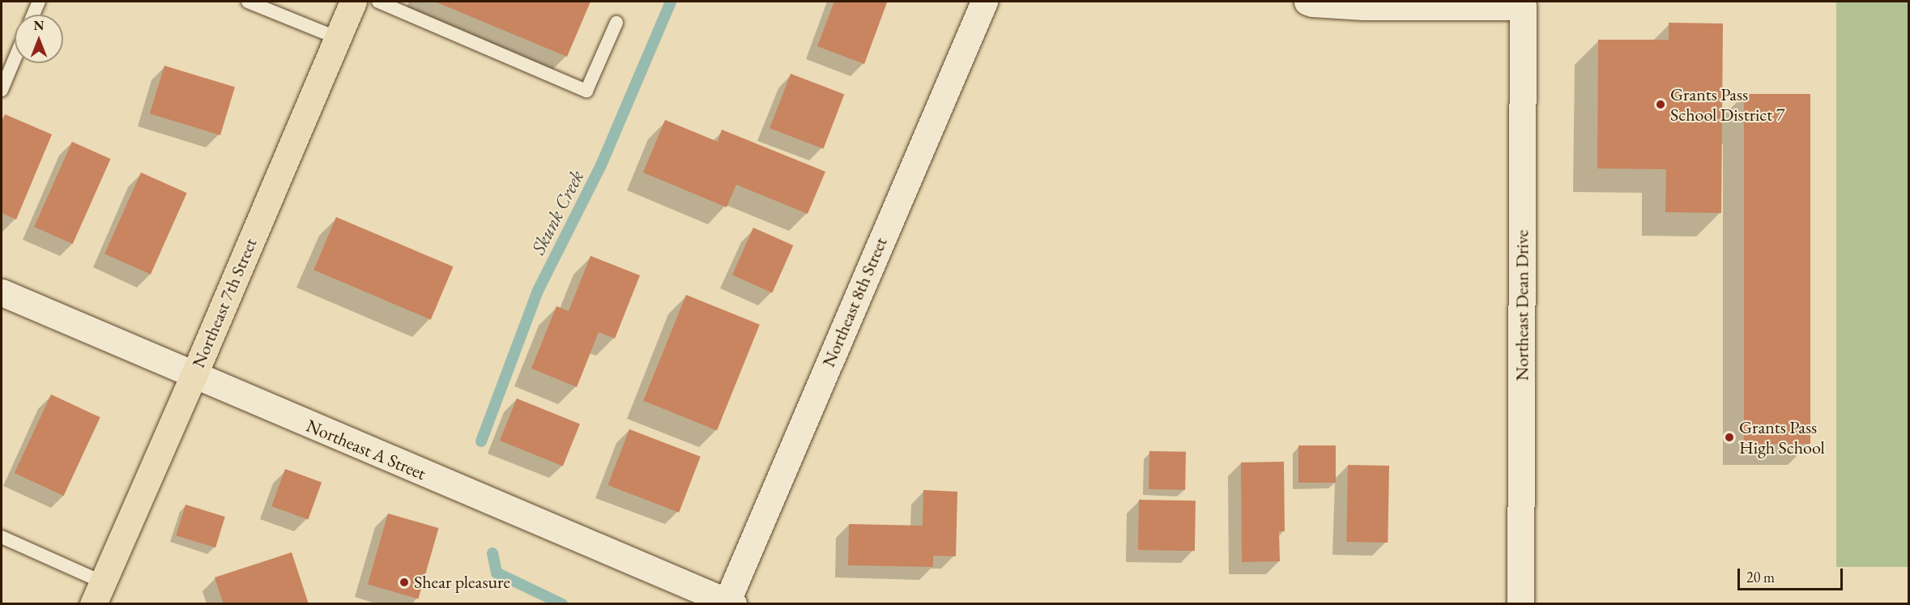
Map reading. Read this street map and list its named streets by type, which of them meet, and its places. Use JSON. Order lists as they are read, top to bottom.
{
  "streets": {
    "highway": ["Northeast 7th Street"],
    "street": ["Northeast 8th Street", "Northeast Dean Drive", "Northeast A Street"]
  },
  "crossings": [
    ["Northeast 8th Street", "Northeast A Street"],
    ["Northeast 7th Street", "Northeast A Street"]
  ],
  "water": ["Skunk Creek"],
  "places": ["Grants Pass School District 7", "Grants Pass High School", "Shear pleasure"],
  "scale_bar": "20 m",
  "north": "top"
}
